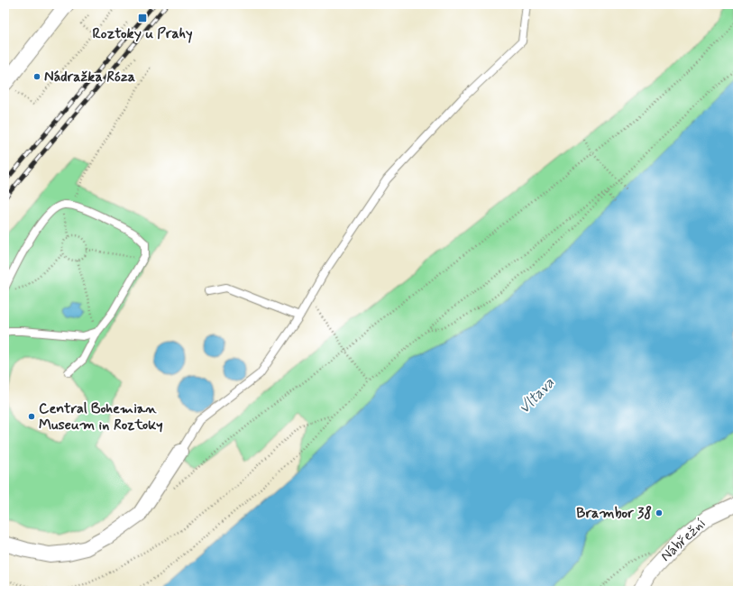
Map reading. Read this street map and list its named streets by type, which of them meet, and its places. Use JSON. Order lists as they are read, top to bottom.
{
  "streets": {
    "street": ["Nábřežní"]
  },
  "water": ["Vltava"],
  "places": {
    "transit": ["Roztoky u Prahy"],
    "other": ["Nádražka Róza", "Central Bohemian Museum in Roztoky", "Brambor 38"]
  }
}
